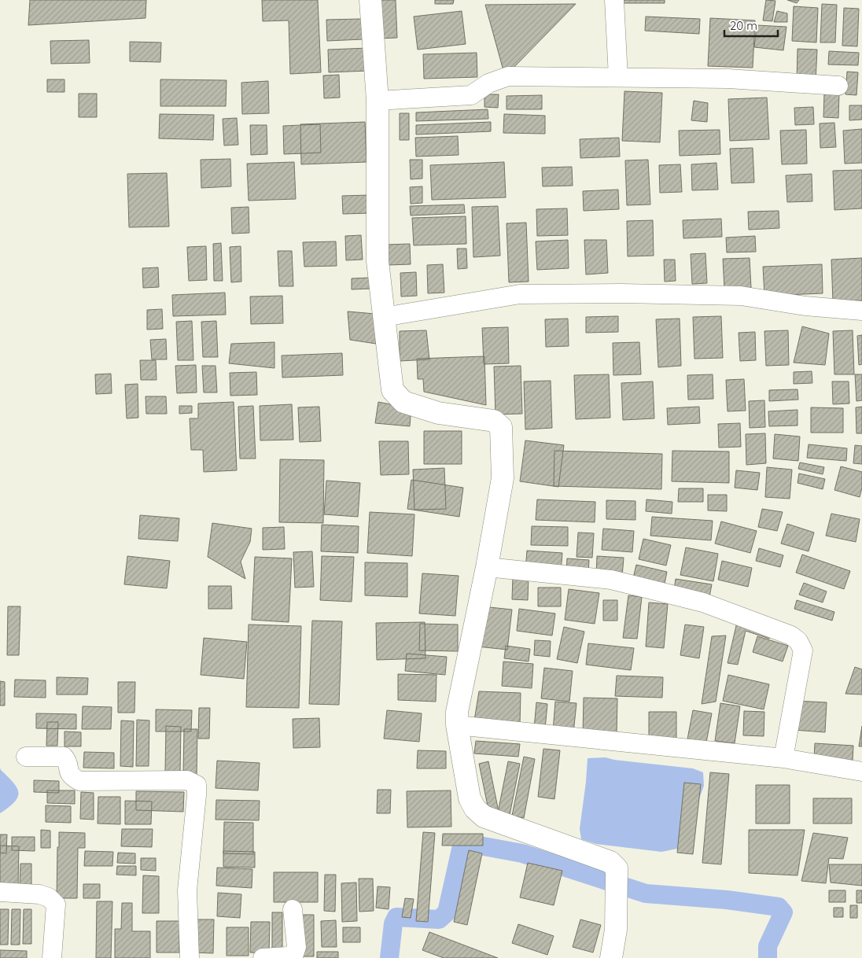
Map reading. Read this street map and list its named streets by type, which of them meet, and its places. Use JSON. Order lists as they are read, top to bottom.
{
  "scale_bar": "20 m"
}
